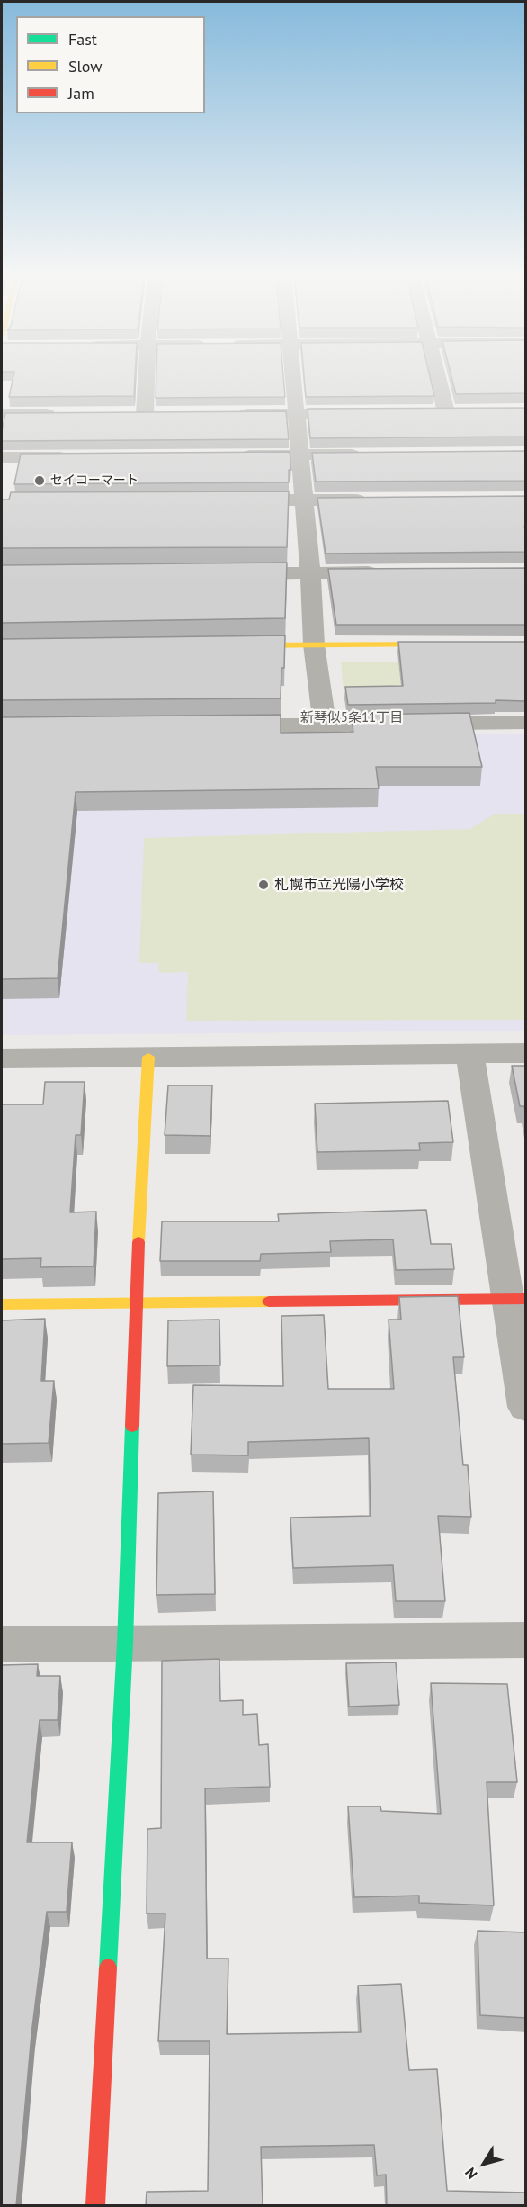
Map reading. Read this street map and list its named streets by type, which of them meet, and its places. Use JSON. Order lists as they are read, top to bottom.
{
  "districts": ["新琴似5条11丁目"],
  "places": ["セイコーマート", "札幌市立光陽小学校"],
  "legend": ["Fast", "Slow", "Jam"],
  "north": "bottom left"
}
